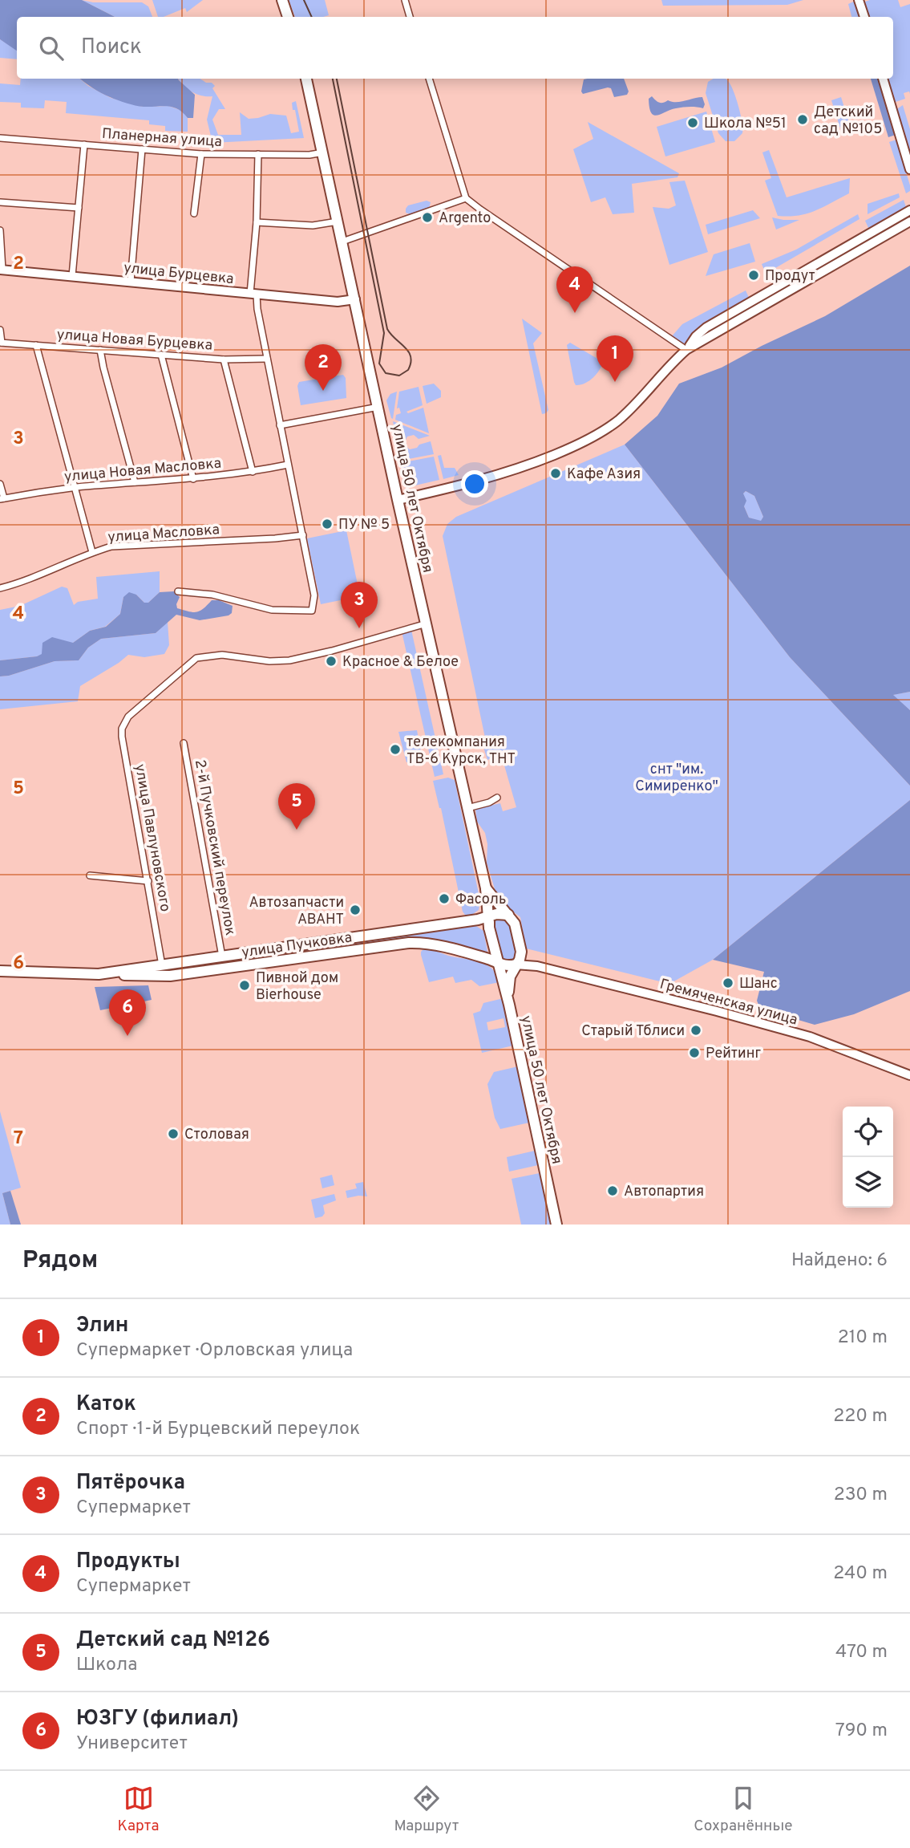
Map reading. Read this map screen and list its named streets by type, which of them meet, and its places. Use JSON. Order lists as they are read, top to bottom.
{
  "streets": {
    "main road": ["улица 50 лет Октября", "улица Пучковка"],
    "street": [
      "Планерная улица",
      "улица Бурцевка",
      "улица Новая Бурцевка",
      "улица Новая Масловка",
      "улица Масловка",
      "улица Павлуновского",
      "2-й Пучковский переулок",
      "Гремяченская улица"
    ]
  },
  "crossings": [
    ["Планерная улица", "улица 50 лет Октября"],
    ["улица Бурцевка", "улица 50 лет Октября"],
    ["улица 50 лет Октября", "улица Павлуновского"],
    ["улица 50 лет Октября", "улица Пучковка"],
    ["улица Павлуновского", "улица Пучковка"],
    ["2-й Пучковский переулок", "улица Пучковка"],
    ["улица Пучковка", "Гремяченская улица"]
  ],
  "parks": ["снт \"им. Симиренко\""],
  "places": [
    "Детский сад №105",
    "Школа №51",
    "Argento",
    "Продут",
    "Кафе Азия",
    "ПУ № 5",
    "Красное & Белое",
    "телекомпания ТВ-6 Курск, ТНТ",
    "Фасоль",
    "Автозапчасти АВАНТ",
    "Шанс",
    "Пивной дом Bierhouse",
    "Старый Тблиси",
    "Рейтинг",
    "Столовая",
    "Автопартия"
  ],
  "page": {
    "search": "Поиск",
    "pins": [
      "4",
      "1",
      "2",
      "3",
      "5",
      "6"
    ],
    "heading": ["Рядом", "Найдено: 6"],
    "list": [
      {
        "mark": "1",
        "name": "Элин",
        "note": "Супермаркет · Орловская улица",
        "value": "210 m"
      },
      {
        "mark": "2",
        "name": "Каток",
        "note": "Спорт · 1-й Бурцевский переулок",
        "value": "220 m"
      },
      {
        "mark": "3",
        "name": "Пятёрочка",
        "note": "Супермаркет",
        "value": "230 m"
      },
      {
        "mark": "4",
        "name": "Продукты",
        "note": "Супермаркет",
        "value": "240 m"
      },
      {
        "mark": "5",
        "name": "Детский сад №126",
        "note": "Школа",
        "value": "470 m"
      },
      {
        "mark": "6",
        "name": "ЮЗГУ (филиал)",
        "note": "Университет",
        "value": "790 m"
      }
    ],
    "nav": ["Карта", "Маршрут", "Сохранённые"]
  },
  "grid": {
    "rows": [
      "2",
      "3",
      "4",
      "5",
      "6",
      "7"
    ]
  }
}
